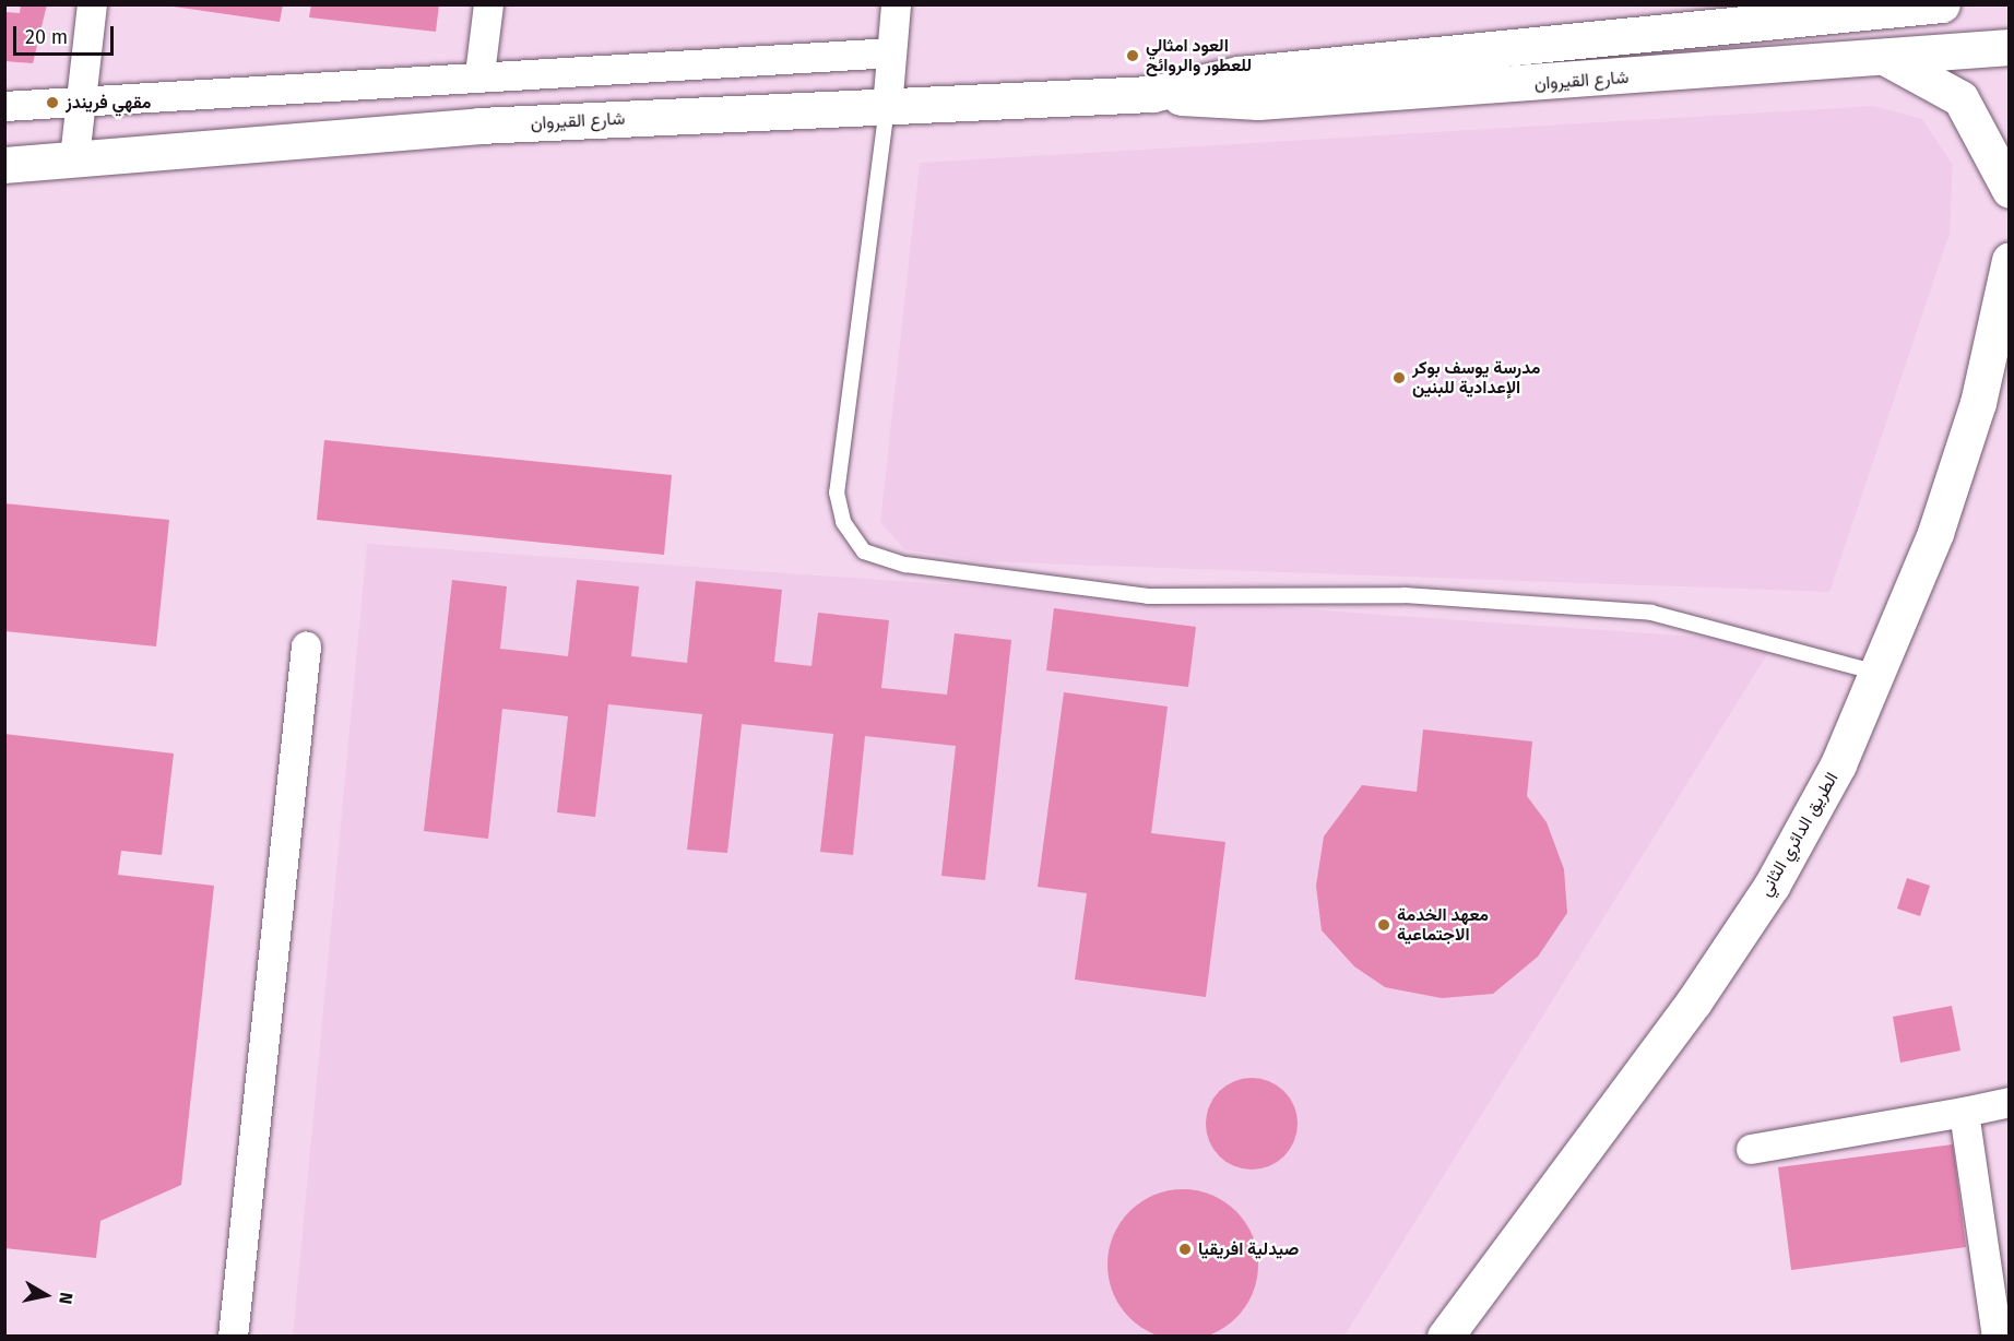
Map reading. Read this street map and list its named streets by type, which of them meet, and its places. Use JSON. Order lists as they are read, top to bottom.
{
  "streets": {
    "main road": ["شارع القيروان", "الطريق الدائري الثاني"]
  },
  "places": [
    "العود امثالي للعطور والروائح",
    "مقهي فريندز",
    "مدرسة يوسف بوكر الإعدادية للبنين",
    "معهد الخدمة الاجتماعية",
    "صيدلية افريقيا"
  ],
  "scale_bar": "20 m",
  "north": "right"
}
